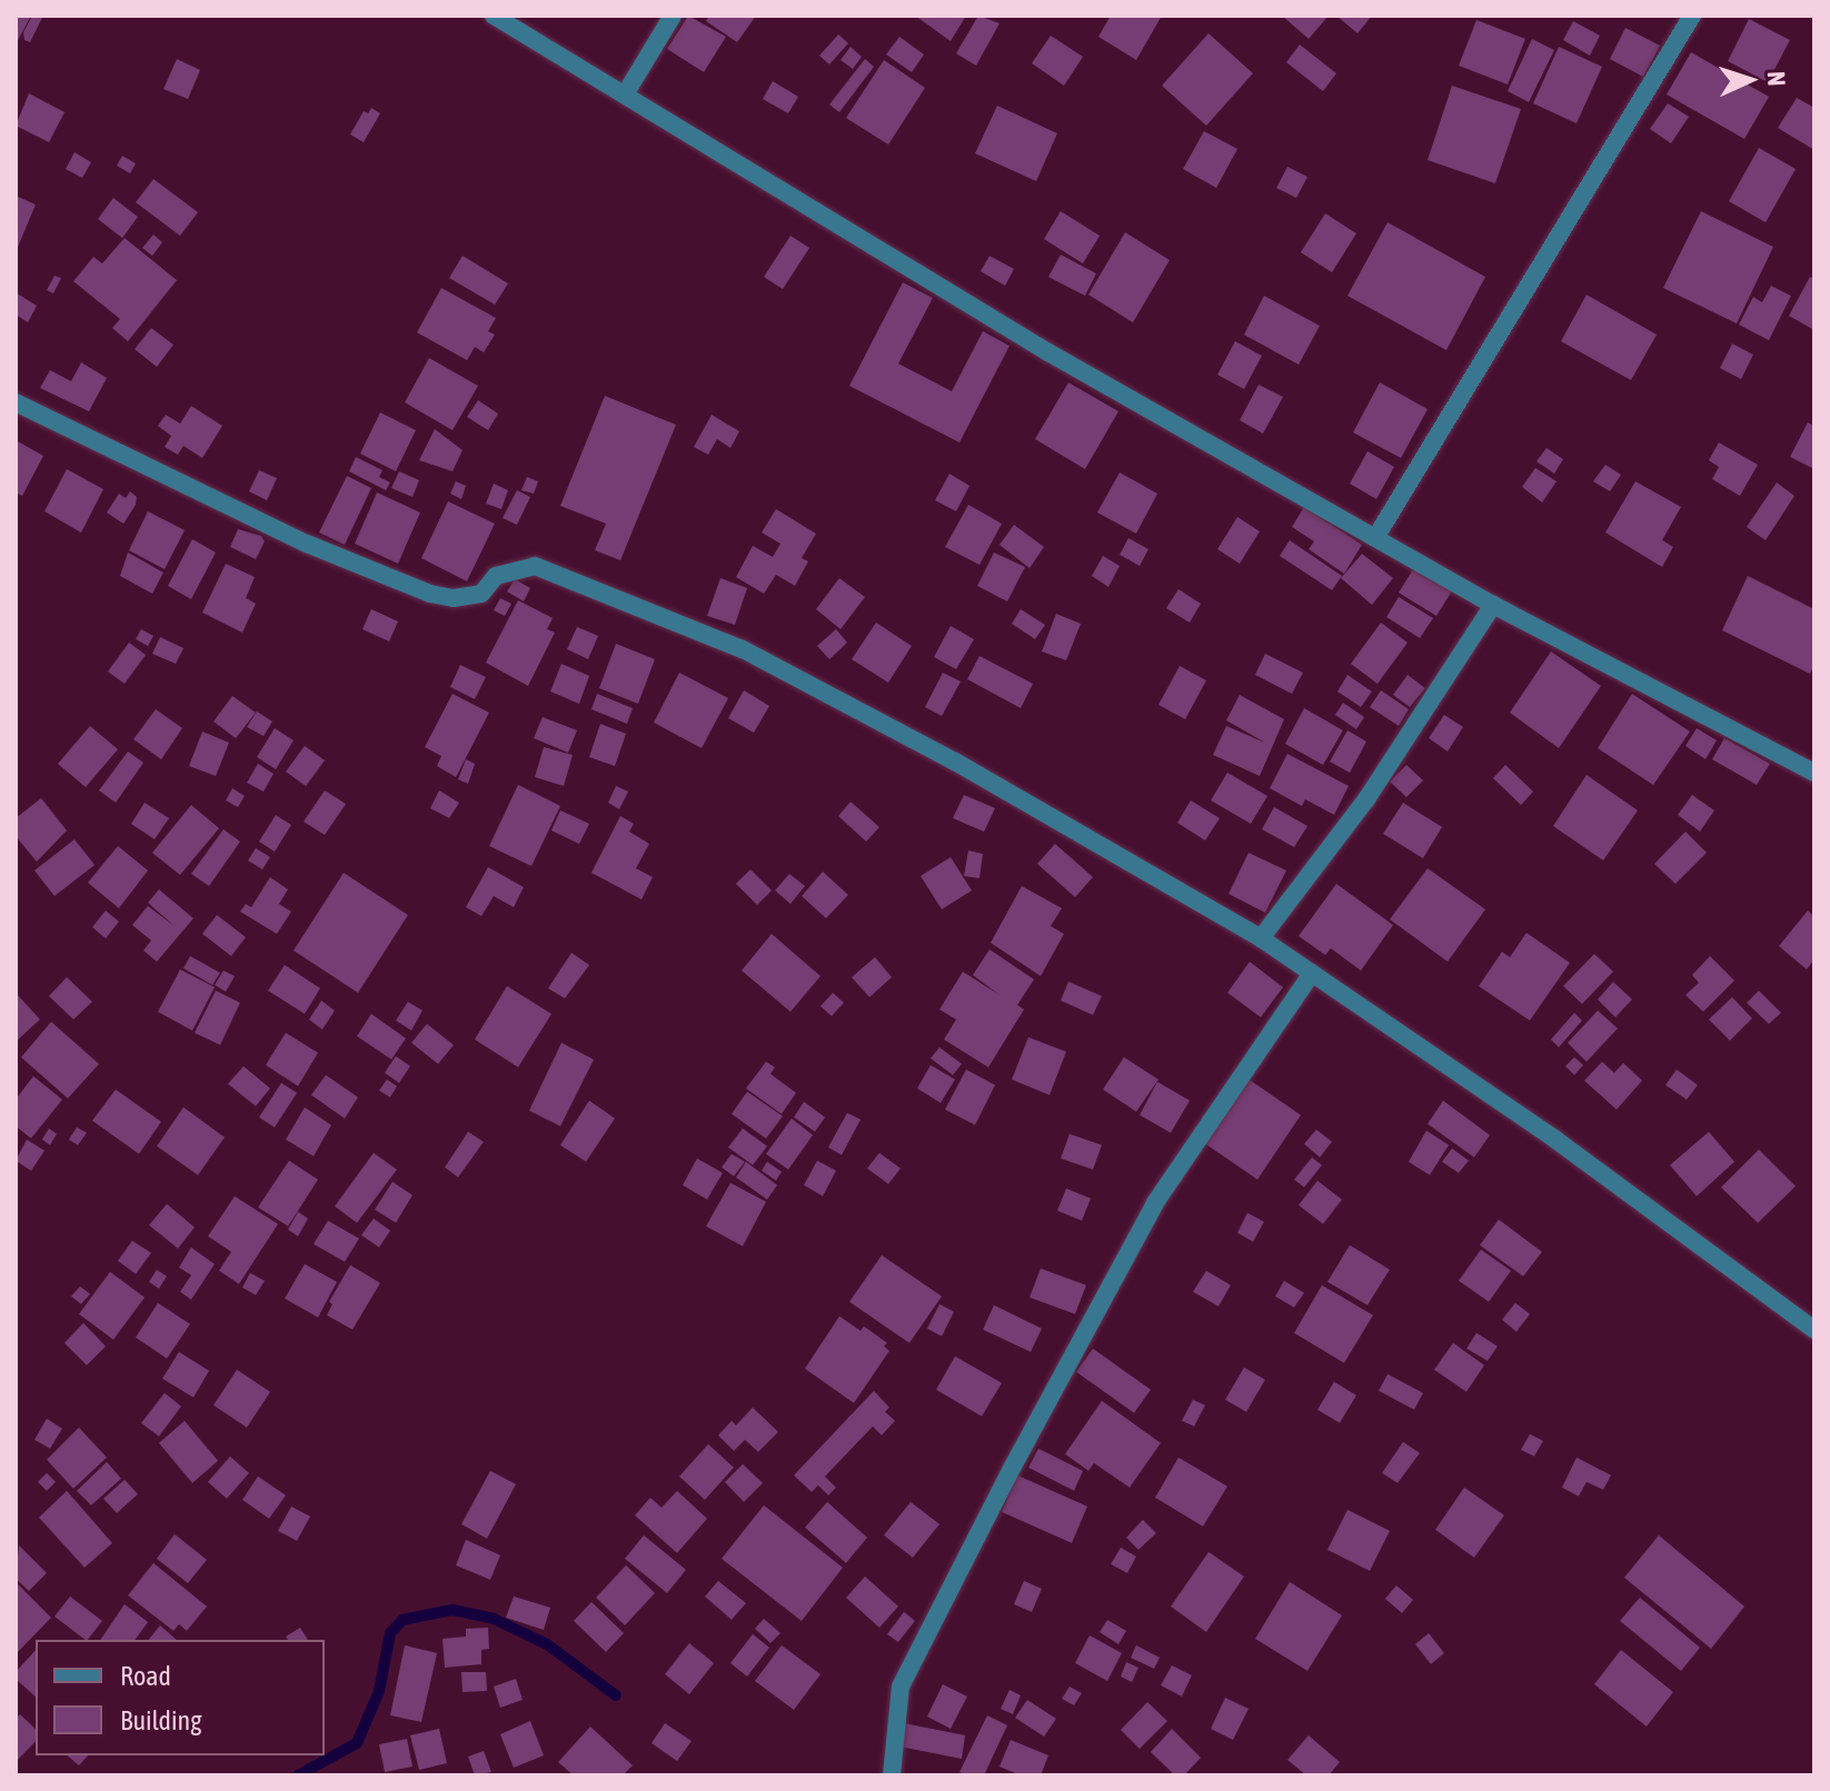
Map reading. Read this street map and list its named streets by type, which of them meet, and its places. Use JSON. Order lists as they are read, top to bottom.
{
  "legend": ["Road", "Building"],
  "north": "right"
}
